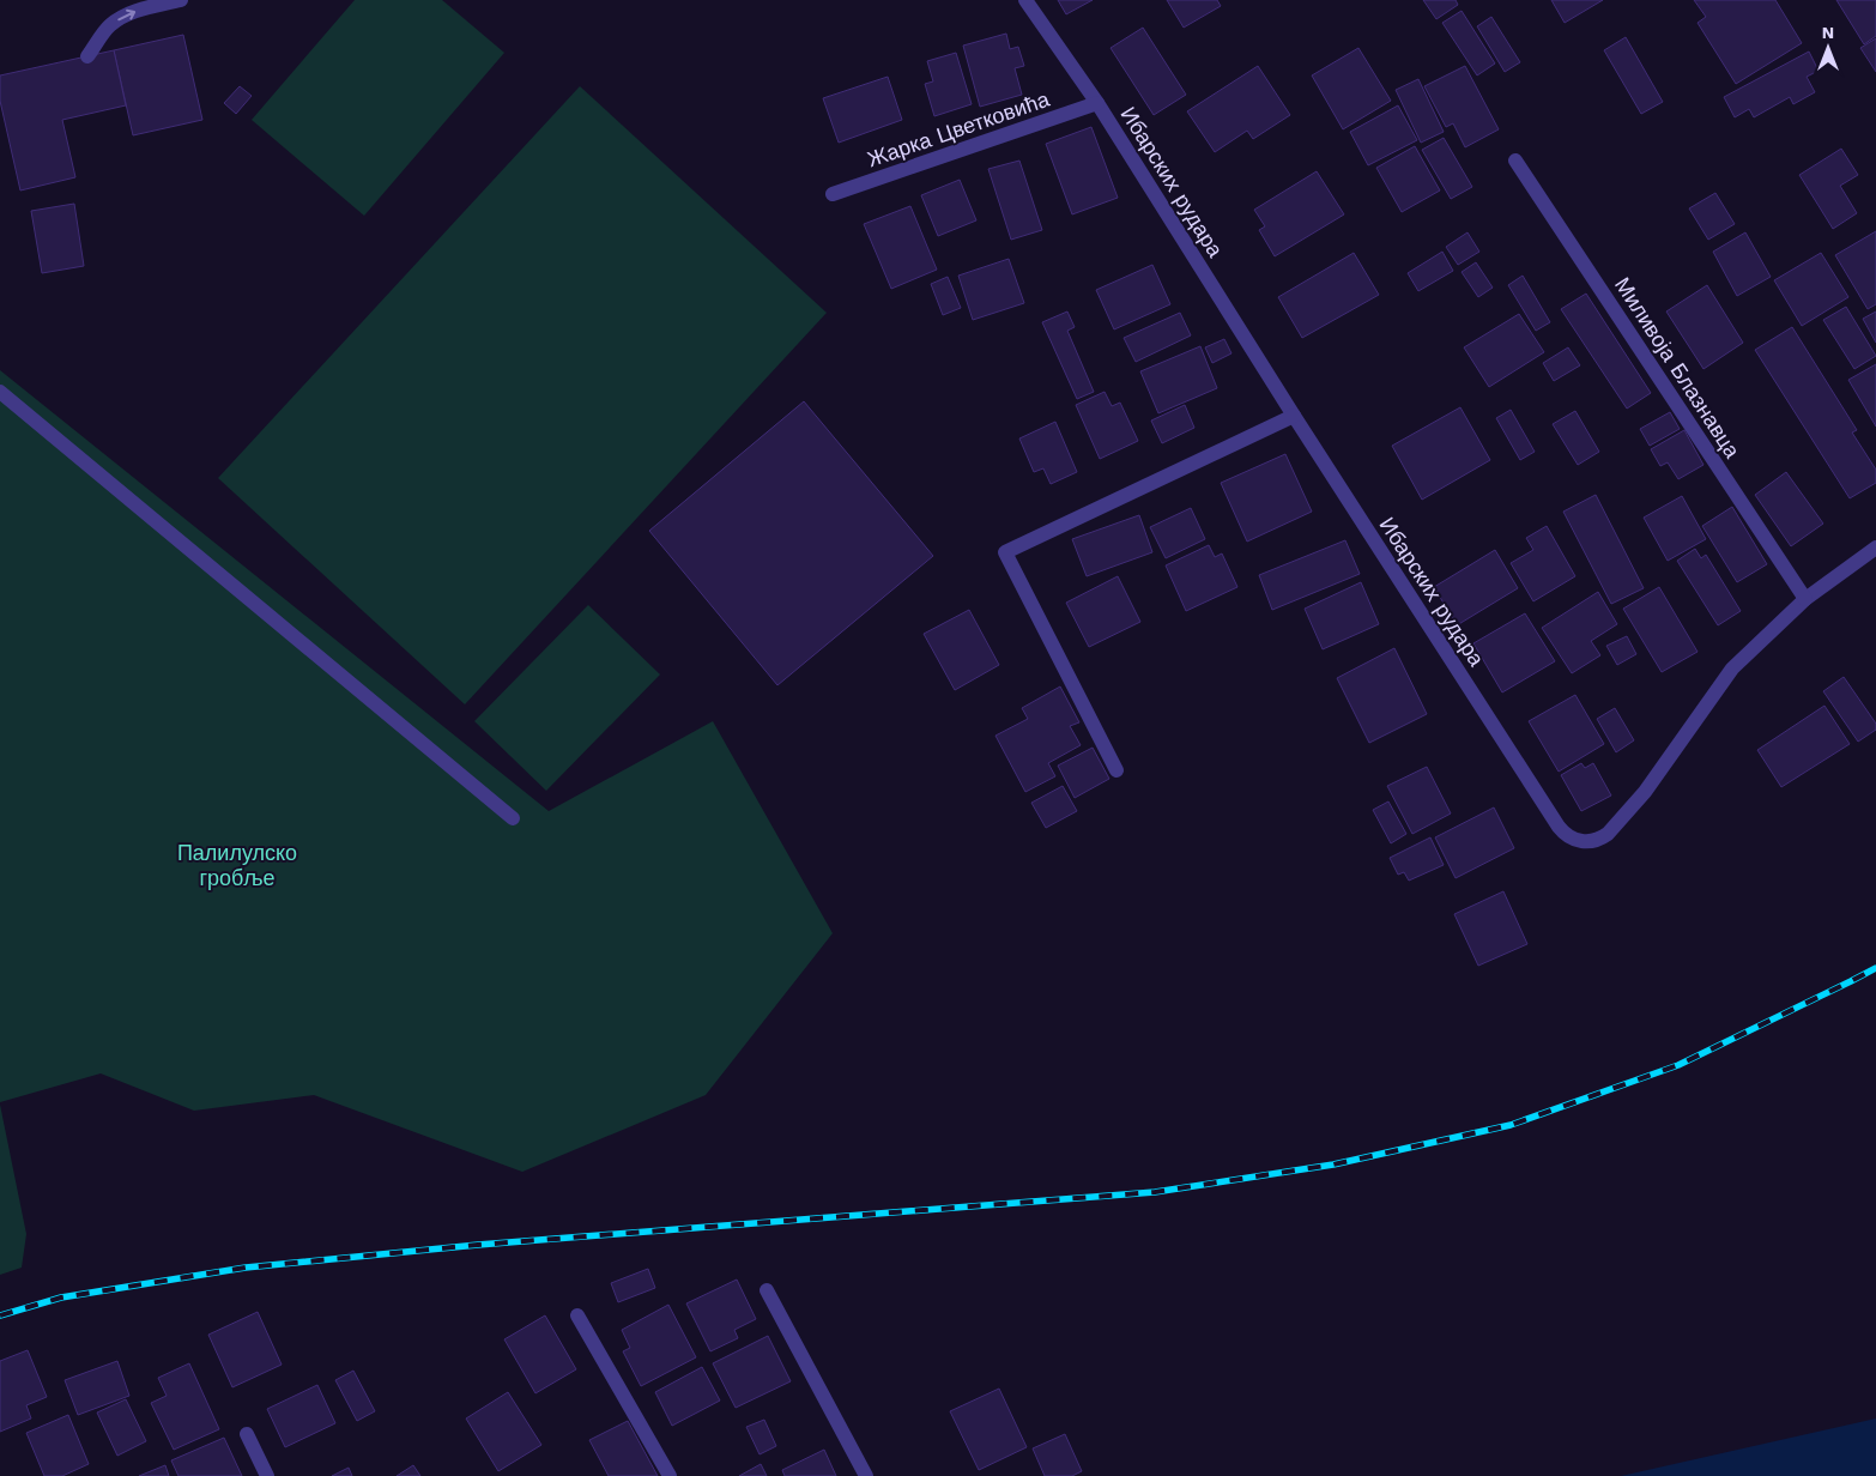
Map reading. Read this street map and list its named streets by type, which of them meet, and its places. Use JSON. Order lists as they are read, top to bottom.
{
  "streets": {
    "street": ["Жарка Цветковића", "Ибарских рудара", "Миливоја Блазнавца"]
  },
  "crossings": [
    ["Жарка Цветковића", "Ибарских рудара"],
    ["Ибарских рудара", "Миливоја Блазнавца"]
  ],
  "parks": ["Палилулско гробље"],
  "north": "top"
}
